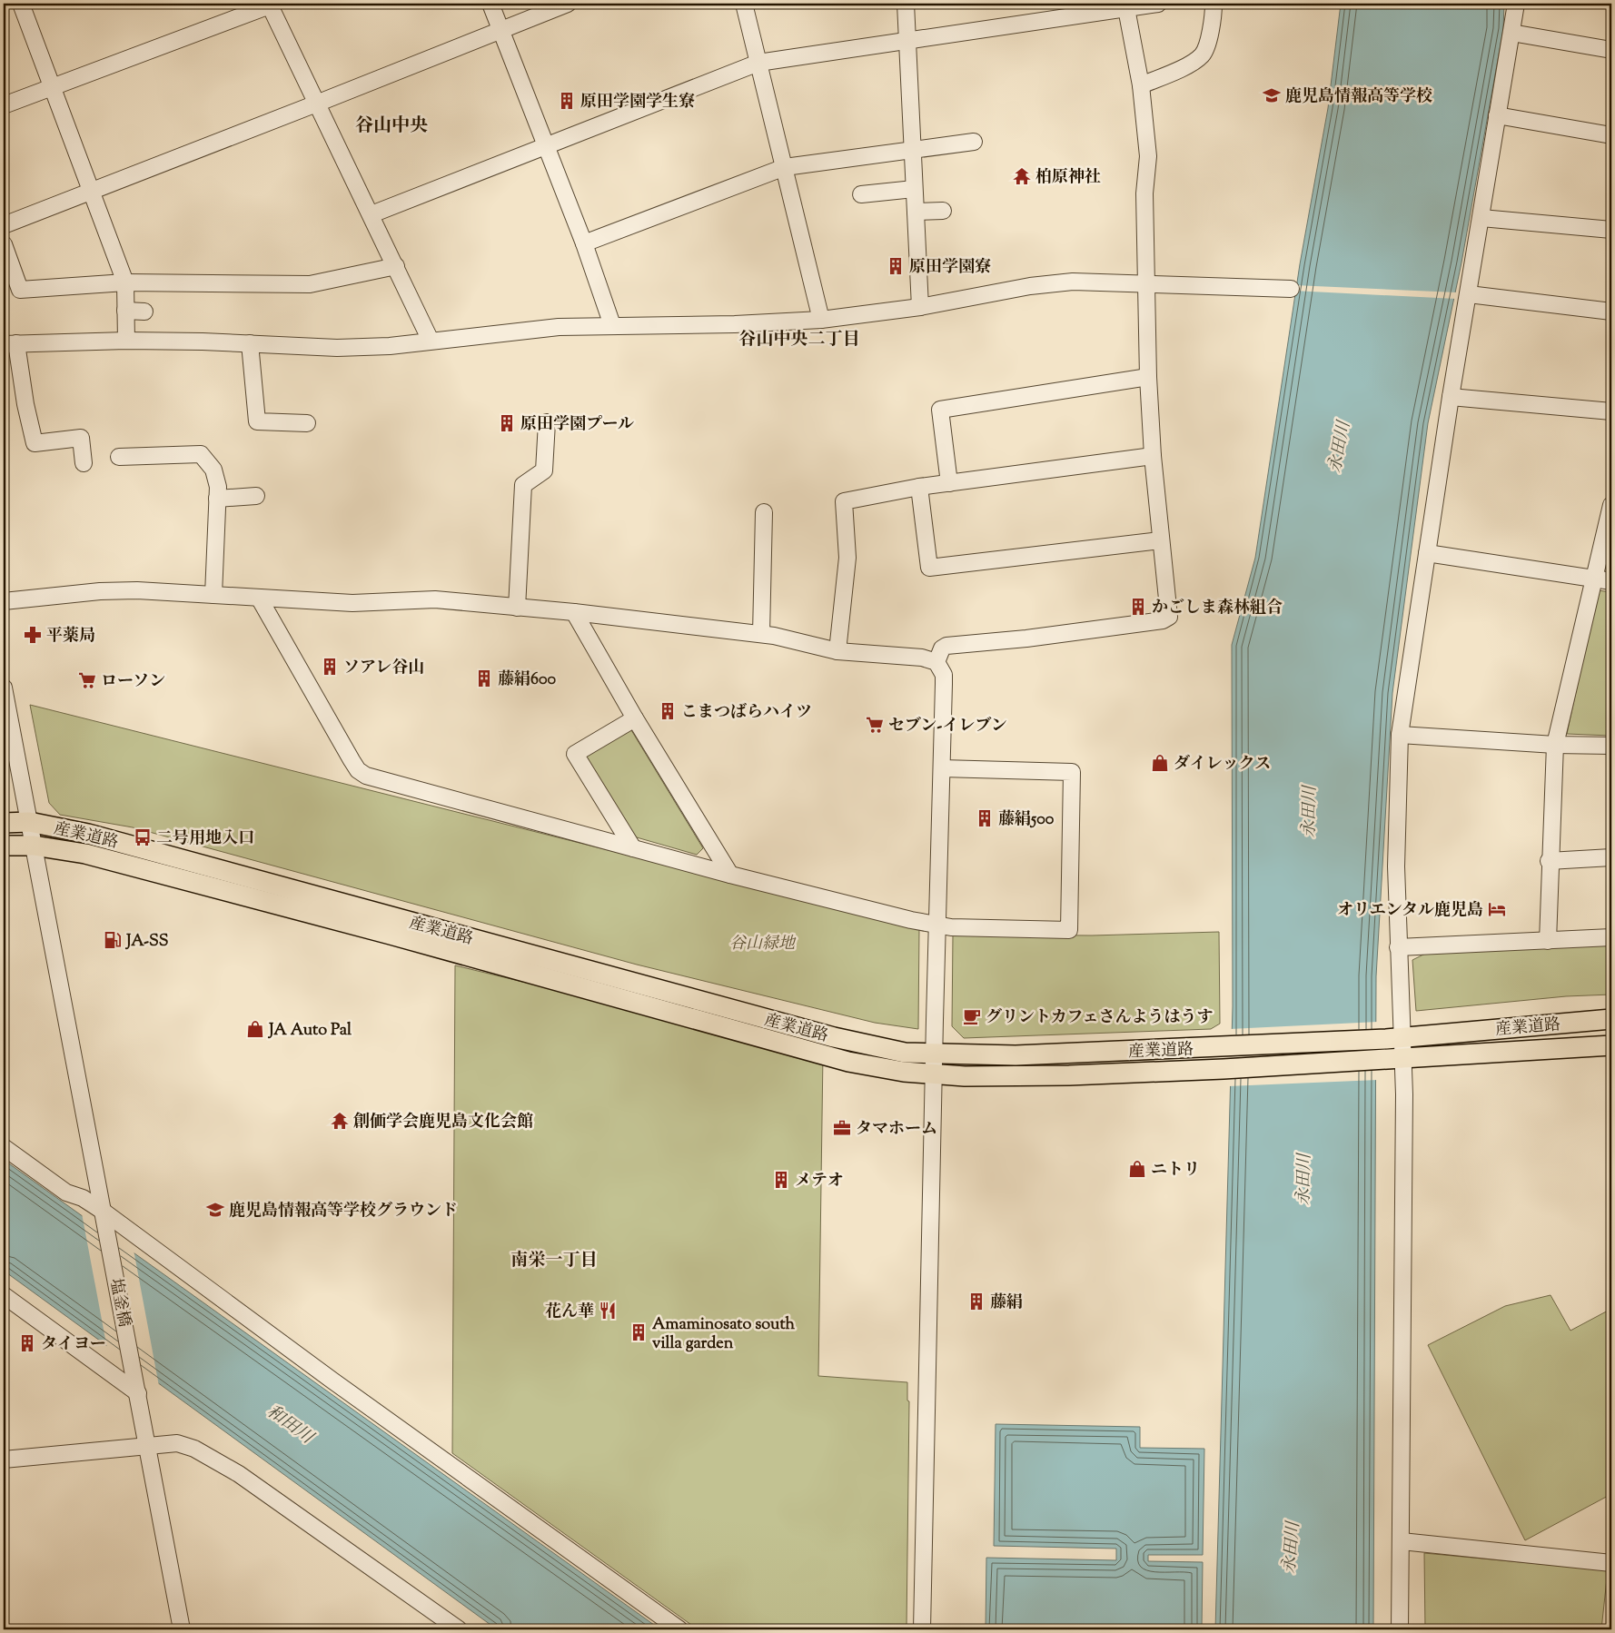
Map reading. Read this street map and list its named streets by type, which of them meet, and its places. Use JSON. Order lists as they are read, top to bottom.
{
  "streets": {
    "main road": ["産業道路"],
    "street": ["塩釜橋"]
  },
  "crossings": [
    ["産業道路", "塩釜橋"]
  ],
  "districts": ["谷山中央", "谷山中央二丁目", "南栄一丁目"],
  "water": ["永田川", "和田川"],
  "parks": ["谷山緑地"],
  "places": {
    "school or university": ["鹿児島情報高等学校", "鹿児島情報高等学校グラウンド"],
    "building": [
      "原田学園学生寮",
      "原田学園寮",
      "原田学園プール",
      "かごしま森林組合",
      "ソアレ谷山",
      "藤絹600",
      "こまつばらハイツ",
      "藤絹500",
      "メテオ",
      "藤絹",
      "Amaminosato south villa garden",
      "タイヨー"
    ],
    "temple": ["柏原神社", "創価学会鹿児島文化会館"],
    "pharmacy": ["平薬局"],
    "supermarket": ["ローソン", "セブン-イレブン"],
    "shop": ["ダイレックス", "JA Auto Pal", "ニトリ"],
    "bus stop": ["二号用地入口"],
    "hotel": ["オリエンタル鹿児島"],
    "fuel station": ["JA-SS"],
    "cafe": ["グリントカフェさんようはうす"],
    "office": ["タマホーム"],
    "restaurant": ["花ん華"]
  }
}
